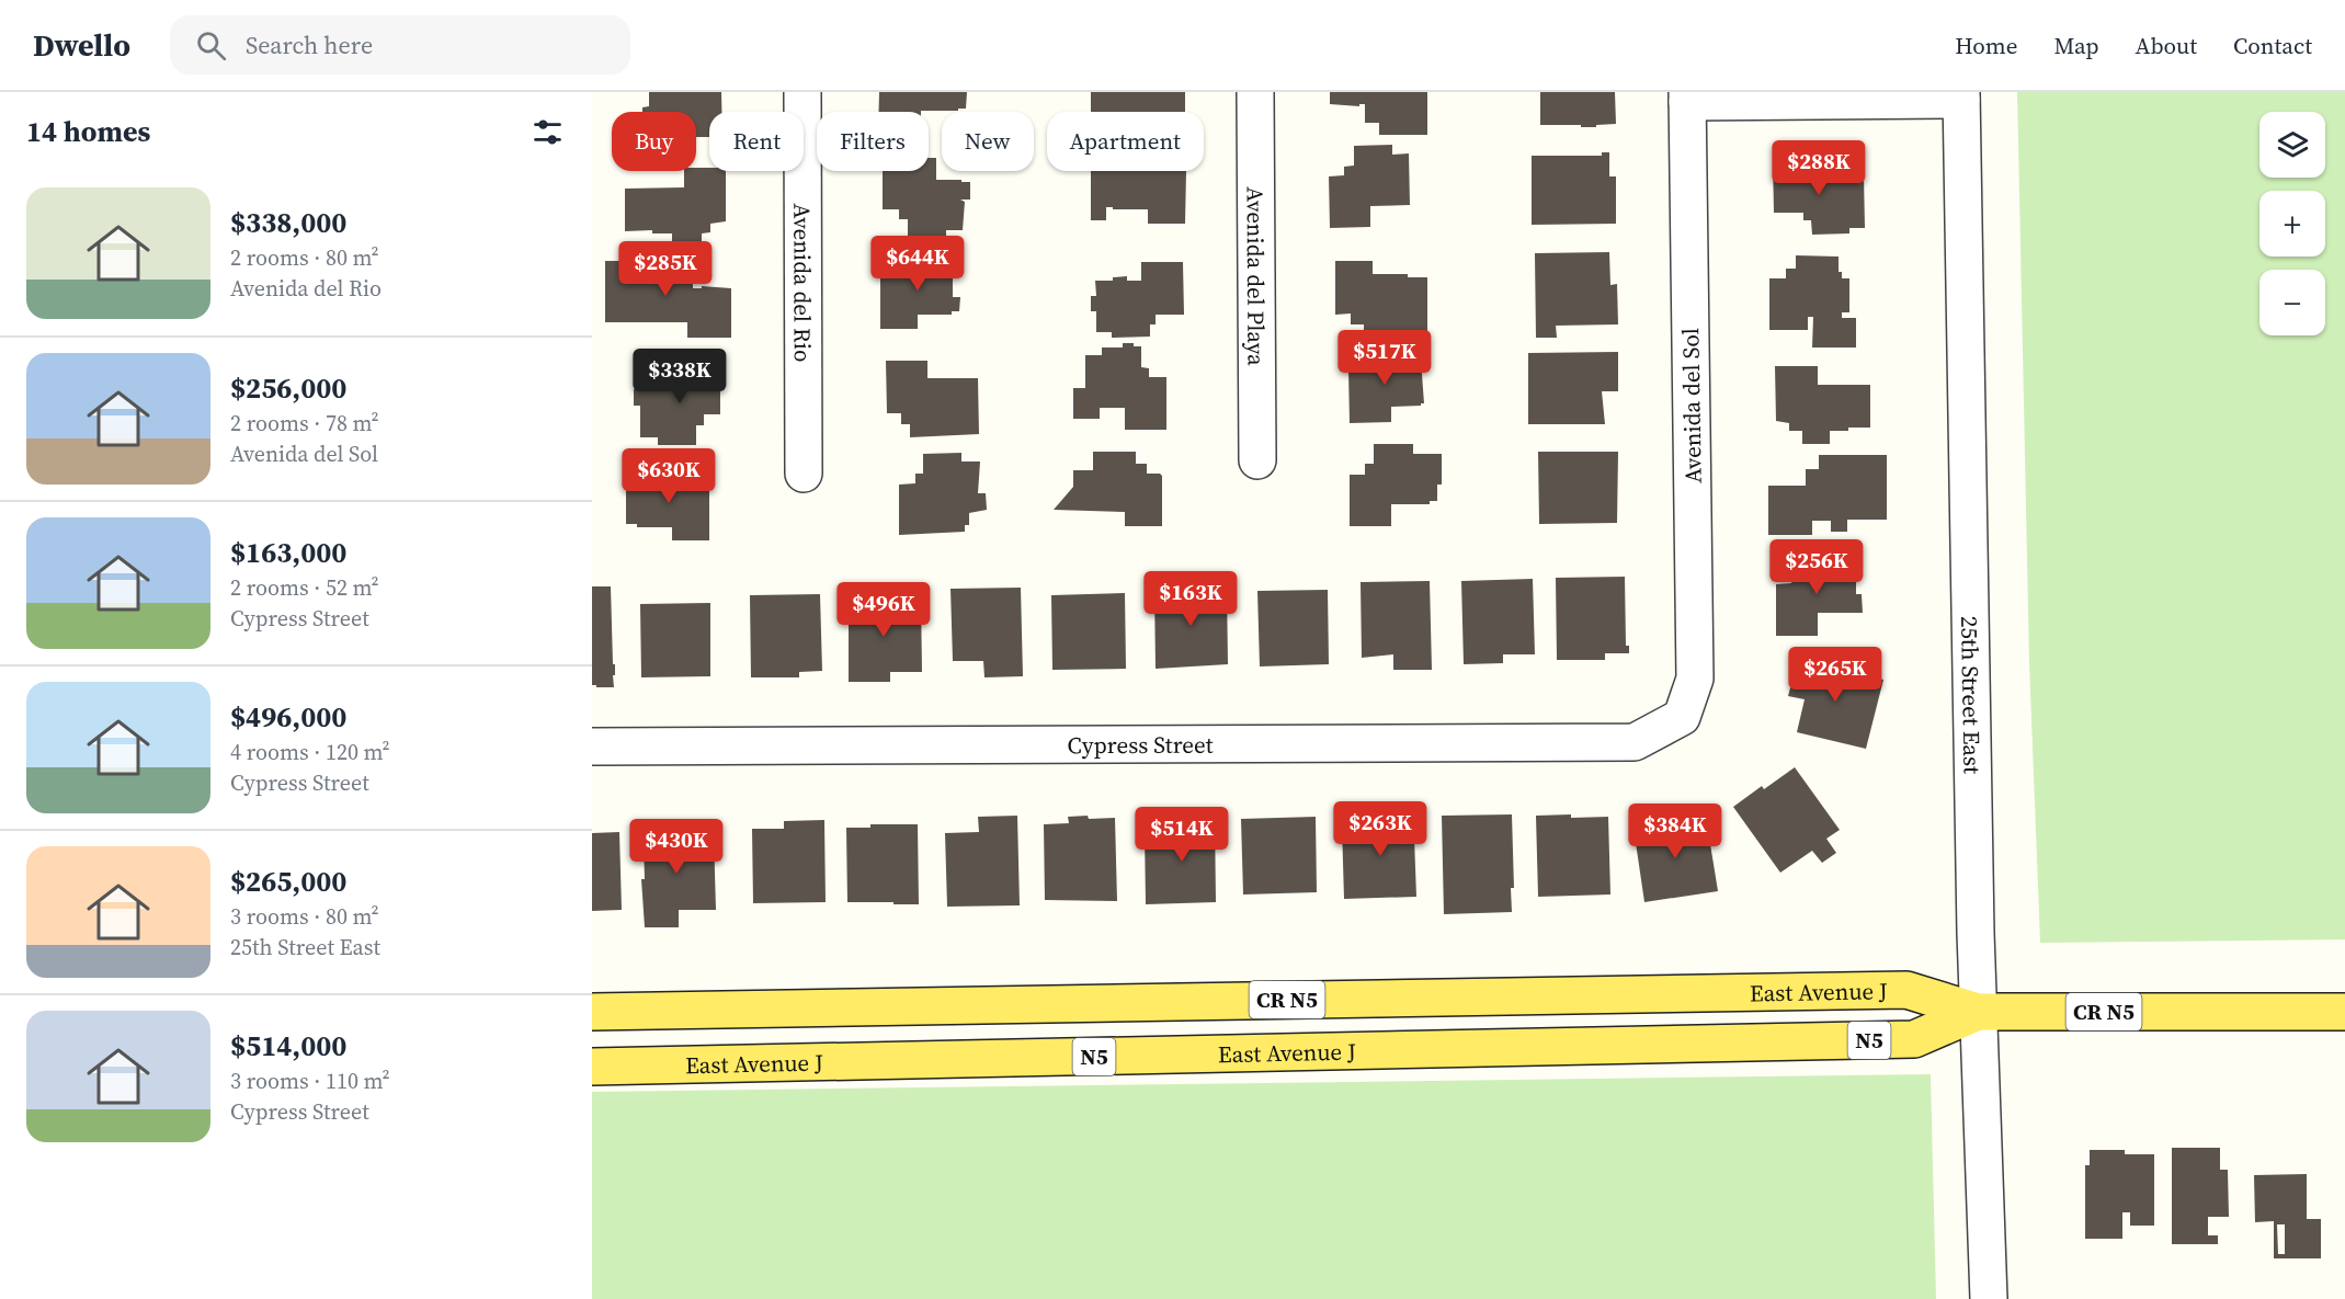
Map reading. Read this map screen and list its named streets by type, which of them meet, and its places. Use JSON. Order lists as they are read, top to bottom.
{
  "streets": {
    "main road": ["East Avenue J", "CR N5", "N5"],
    "street": [
      "Avenida del Playa",
      "Avenida del Rio",
      "Avenida del Sol",
      "25th Street East",
      "Cypress Street"
    ]
  },
  "crossings": [
    ["Avenida del Sol", "Cypress Street"],
    ["25th Street East", "East Avenue J"]
  ],
  "page": {
    "header": "Dwello",
    "search": "Search here",
    "nav": [
      "Home",
      "Map",
      "About",
      "Contact"
    ],
    "heading": "14 homes",
    "map_buttons": ["+", "−"],
    "chip": [
      "Buy",
      "Rent",
      "Filters",
      "New",
      "Apartment"
    ],
    "price": [
      "$288K",
      "$644K",
      "$285K",
      "$517K",
      "$338K",
      "$630K",
      "$256K",
      "$163K",
      "$496K",
      "$265K",
      "$263K",
      "$384K",
      "$514K",
      "$430K"
    ],
    "list": [
      {
        "name": "$338,000",
        "note": "2 rooms · 80 m² · Avenida del Rio"
      },
      {
        "name": "$256,000",
        "note": "2 rooms · 78 m² · Avenida del Sol"
      },
      {
        "name": "$163,000",
        "note": "2 rooms · 52 m² · Cypress Street"
      },
      {
        "name": "$496,000",
        "note": "4 rooms · 120 m² · Cypress Street"
      },
      {
        "name": "$265,000",
        "note": "3 rooms · 80 m² · 25th Street East"
      },
      {
        "name": "$514,000",
        "note": "3 rooms · 110 m² · Cypress Street"
      }
    ]
  }
}
